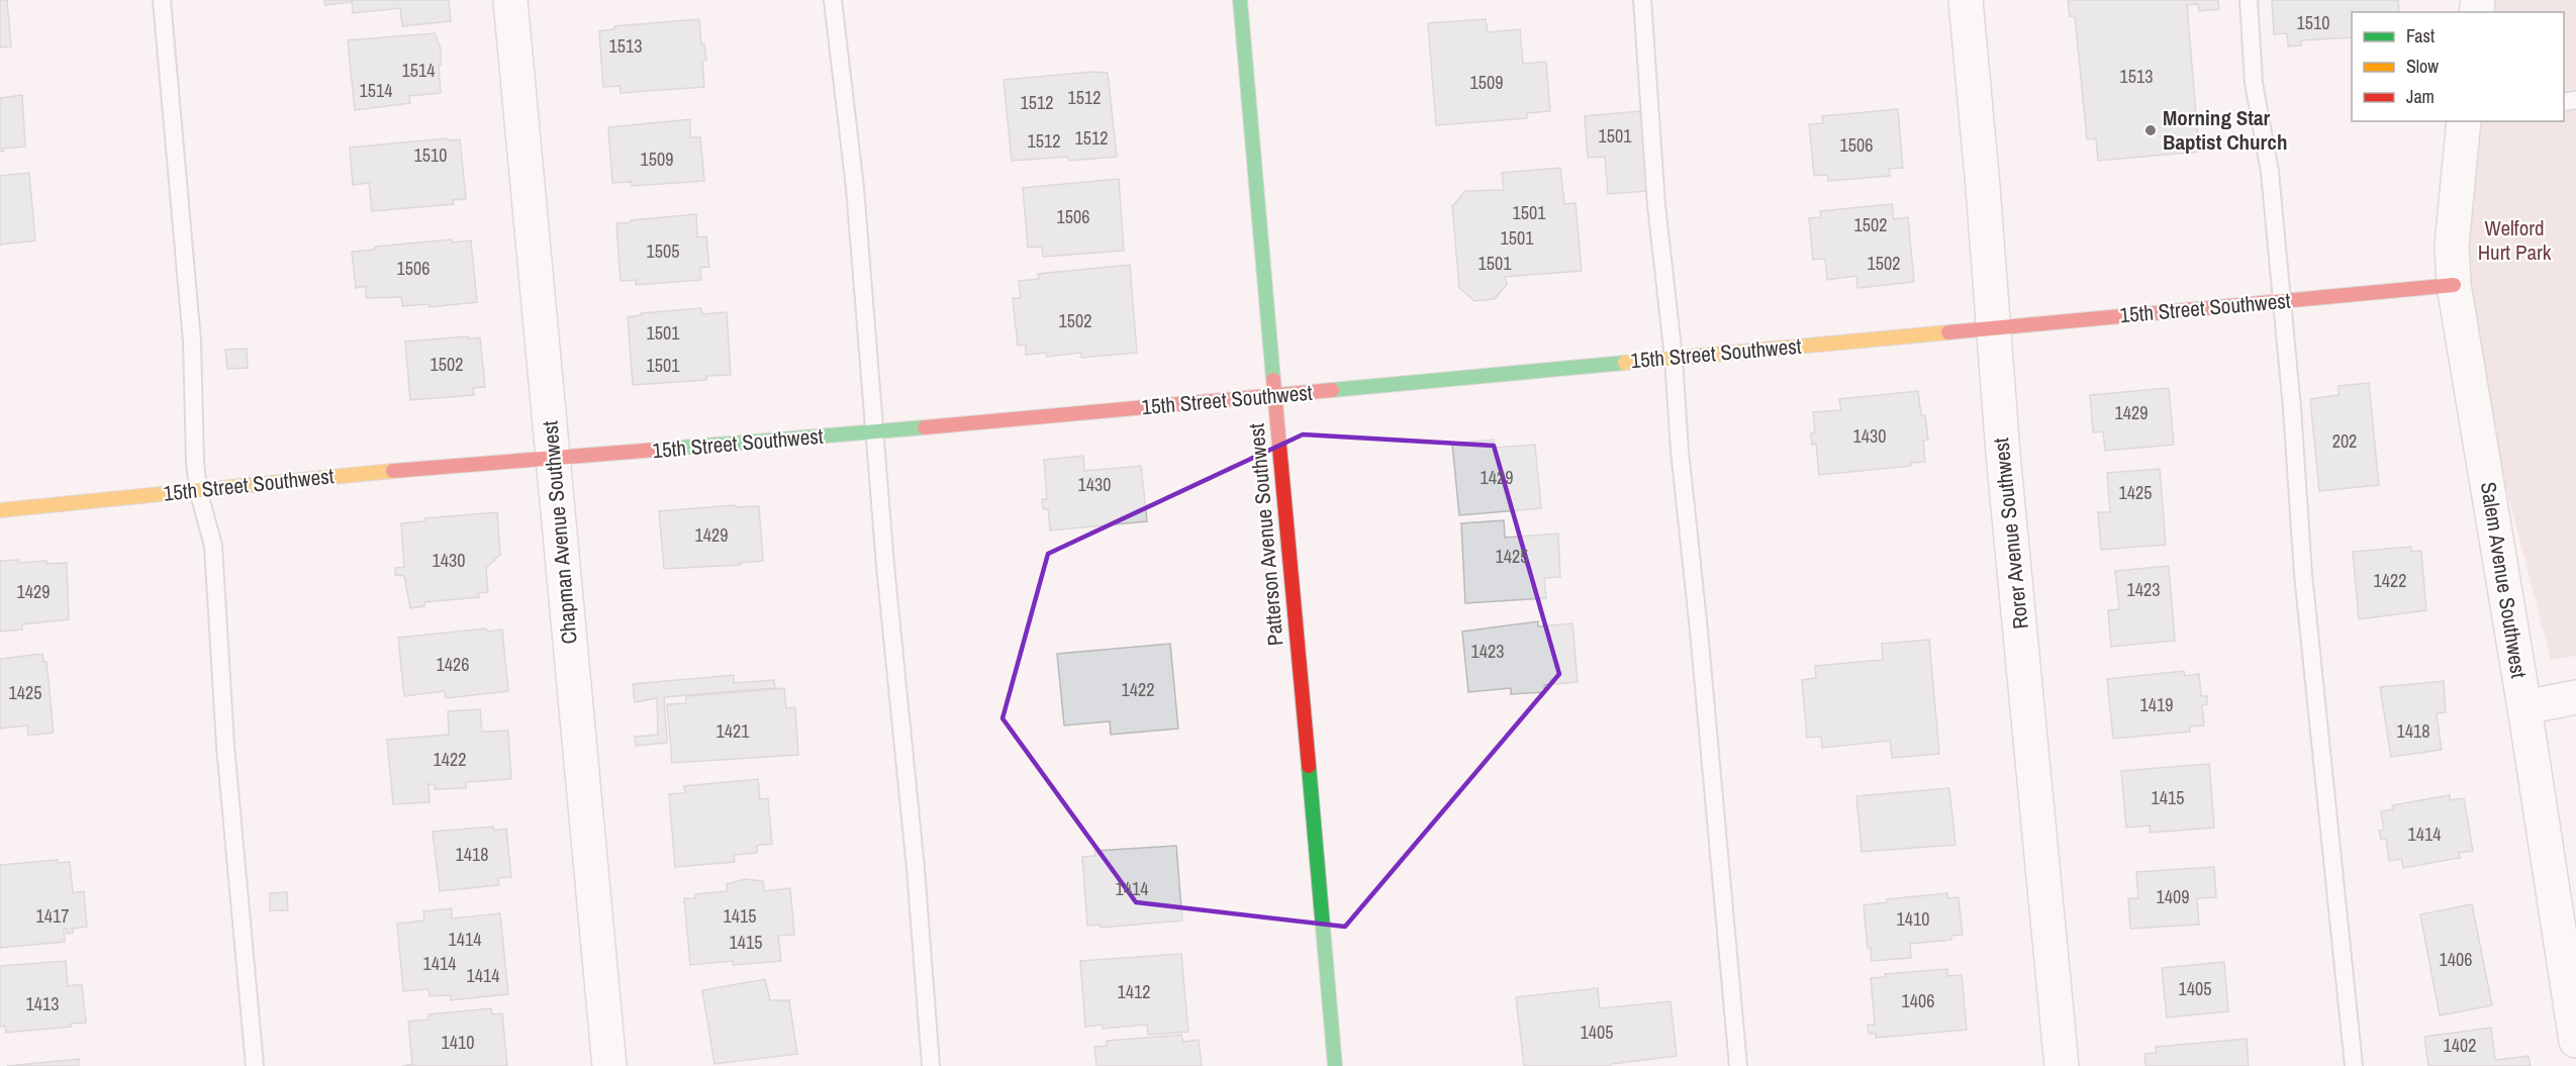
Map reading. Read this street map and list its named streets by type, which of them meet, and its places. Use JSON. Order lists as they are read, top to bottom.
{
  "streets": {
    "street": [
      "15th Street Southwest",
      "Chapman Avenue Southwest",
      "Rorer Avenue Southwest",
      "Patterson Avenue Southwest",
      "Salem Avenue Southwest"
    ]
  },
  "crossings": [
    ["15th Street Southwest", "Chapman Avenue Southwest"],
    ["15th Street Southwest", "Rorer Avenue Southwest"],
    ["15th Street Southwest", "Patterson Avenue Southwest"],
    ["15th Street Southwest", "Salem Avenue Southwest"]
  ],
  "parks": ["Welford Hurt Park"],
  "places": ["Morning Star Baptist Church"],
  "house_numbers": [
    "1510",
    "1513",
    "1514",
    "1513",
    "1509",
    "1514",
    "1512",
    "1512",
    "1501",
    "1512",
    "1512",
    "1506",
    "1510",
    "1509",
    "1501",
    "1506",
    "1502",
    "1501",
    "1505",
    "1501",
    "1502",
    "1506",
    "1502",
    "1501",
    "1502",
    "1501",
    "1429",
    "1430",
    "202",
    "1429",
    "1430",
    "1425",
    "1429",
    "1425",
    "1430",
    "1422",
    "1423",
    "1429",
    "1423",
    "1426",
    "1422",
    "1425",
    "1419",
    "1421",
    "1418",
    "1422",
    "1415",
    "1414",
    "1418",
    "1414",
    "1409",
    "1417",
    "1415",
    "1410",
    "1414",
    "1415",
    "1406",
    "1414",
    "1414",
    "1405",
    "1412",
    "1406",
    "1413",
    "1405",
    "1410",
    "1402"
  ],
  "legend": ["Fast", "Slow", "Jam"]
}
